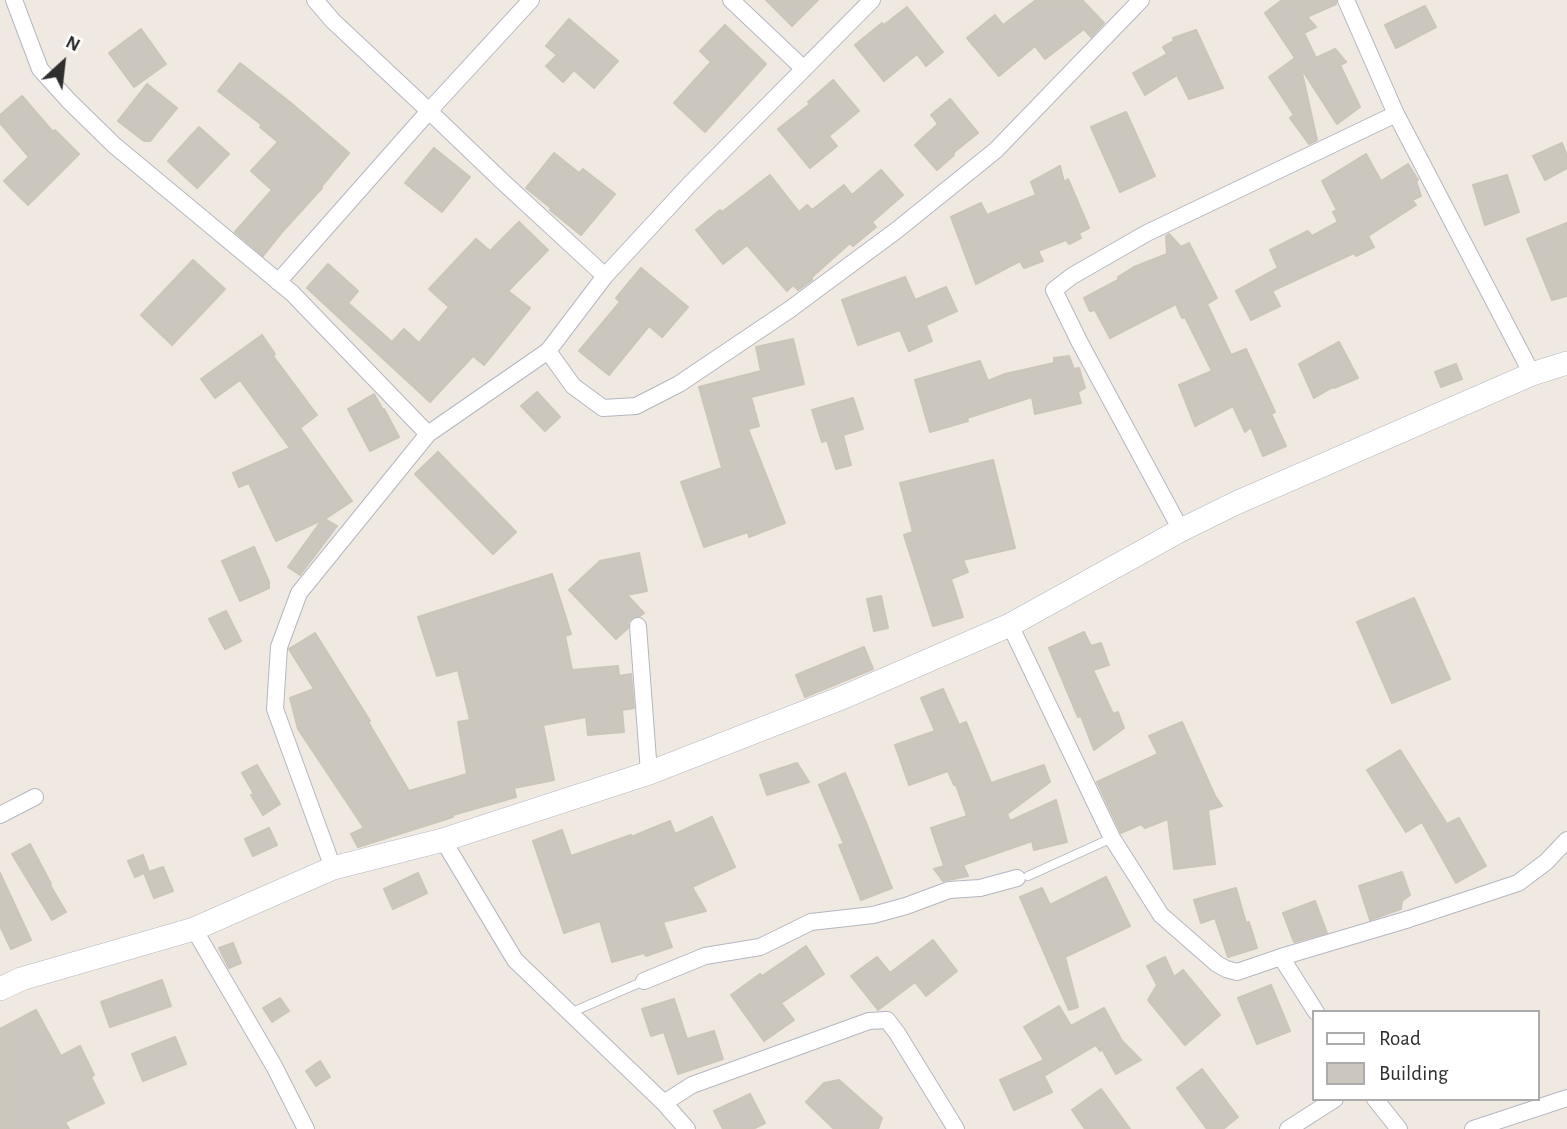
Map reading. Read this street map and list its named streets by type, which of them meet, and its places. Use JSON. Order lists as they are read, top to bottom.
{
  "legend": ["Road", "Building"],
  "north": "top right"
}
